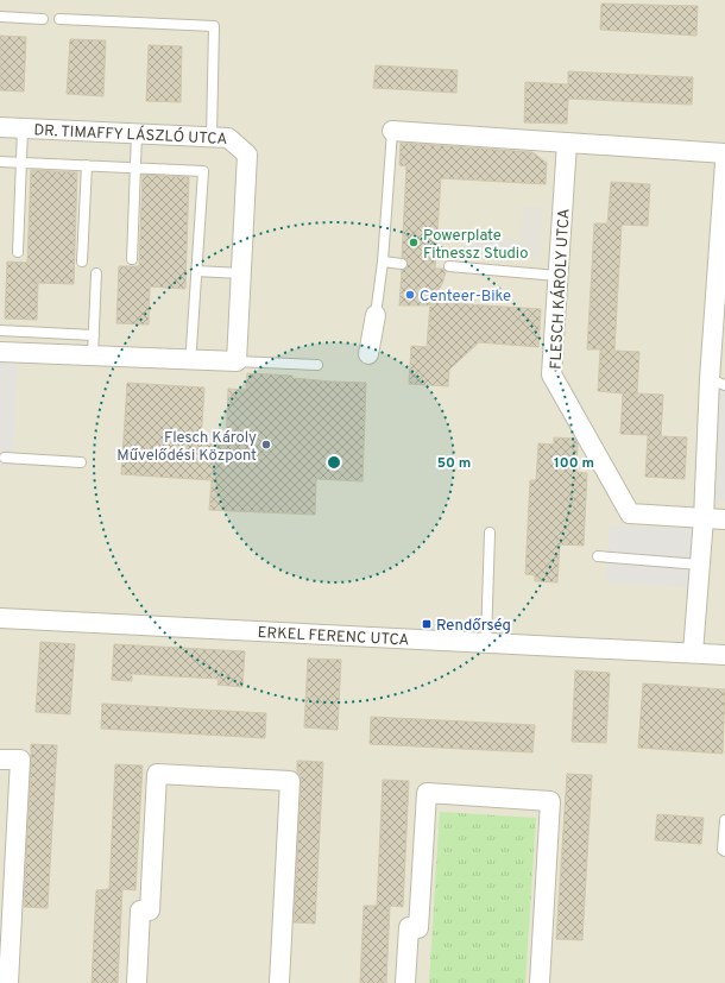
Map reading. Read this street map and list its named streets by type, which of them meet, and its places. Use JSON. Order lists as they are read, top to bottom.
{
  "streets": {
    "street": ["DR. TIMAFFY LÁSZLÓ UTCA", "FLESCH KÁROLY UTCA", "ERKEL FERENC UTCA"]
  },
  "places": {
    "other": ["Powerplate Fitnessz Studio", "Centeer-Bike", "Flesch Károly Művelődési Központ"],
    "transit": ["Rendőrség"]
  },
  "rings": ["50 m", "100 m"]
}
